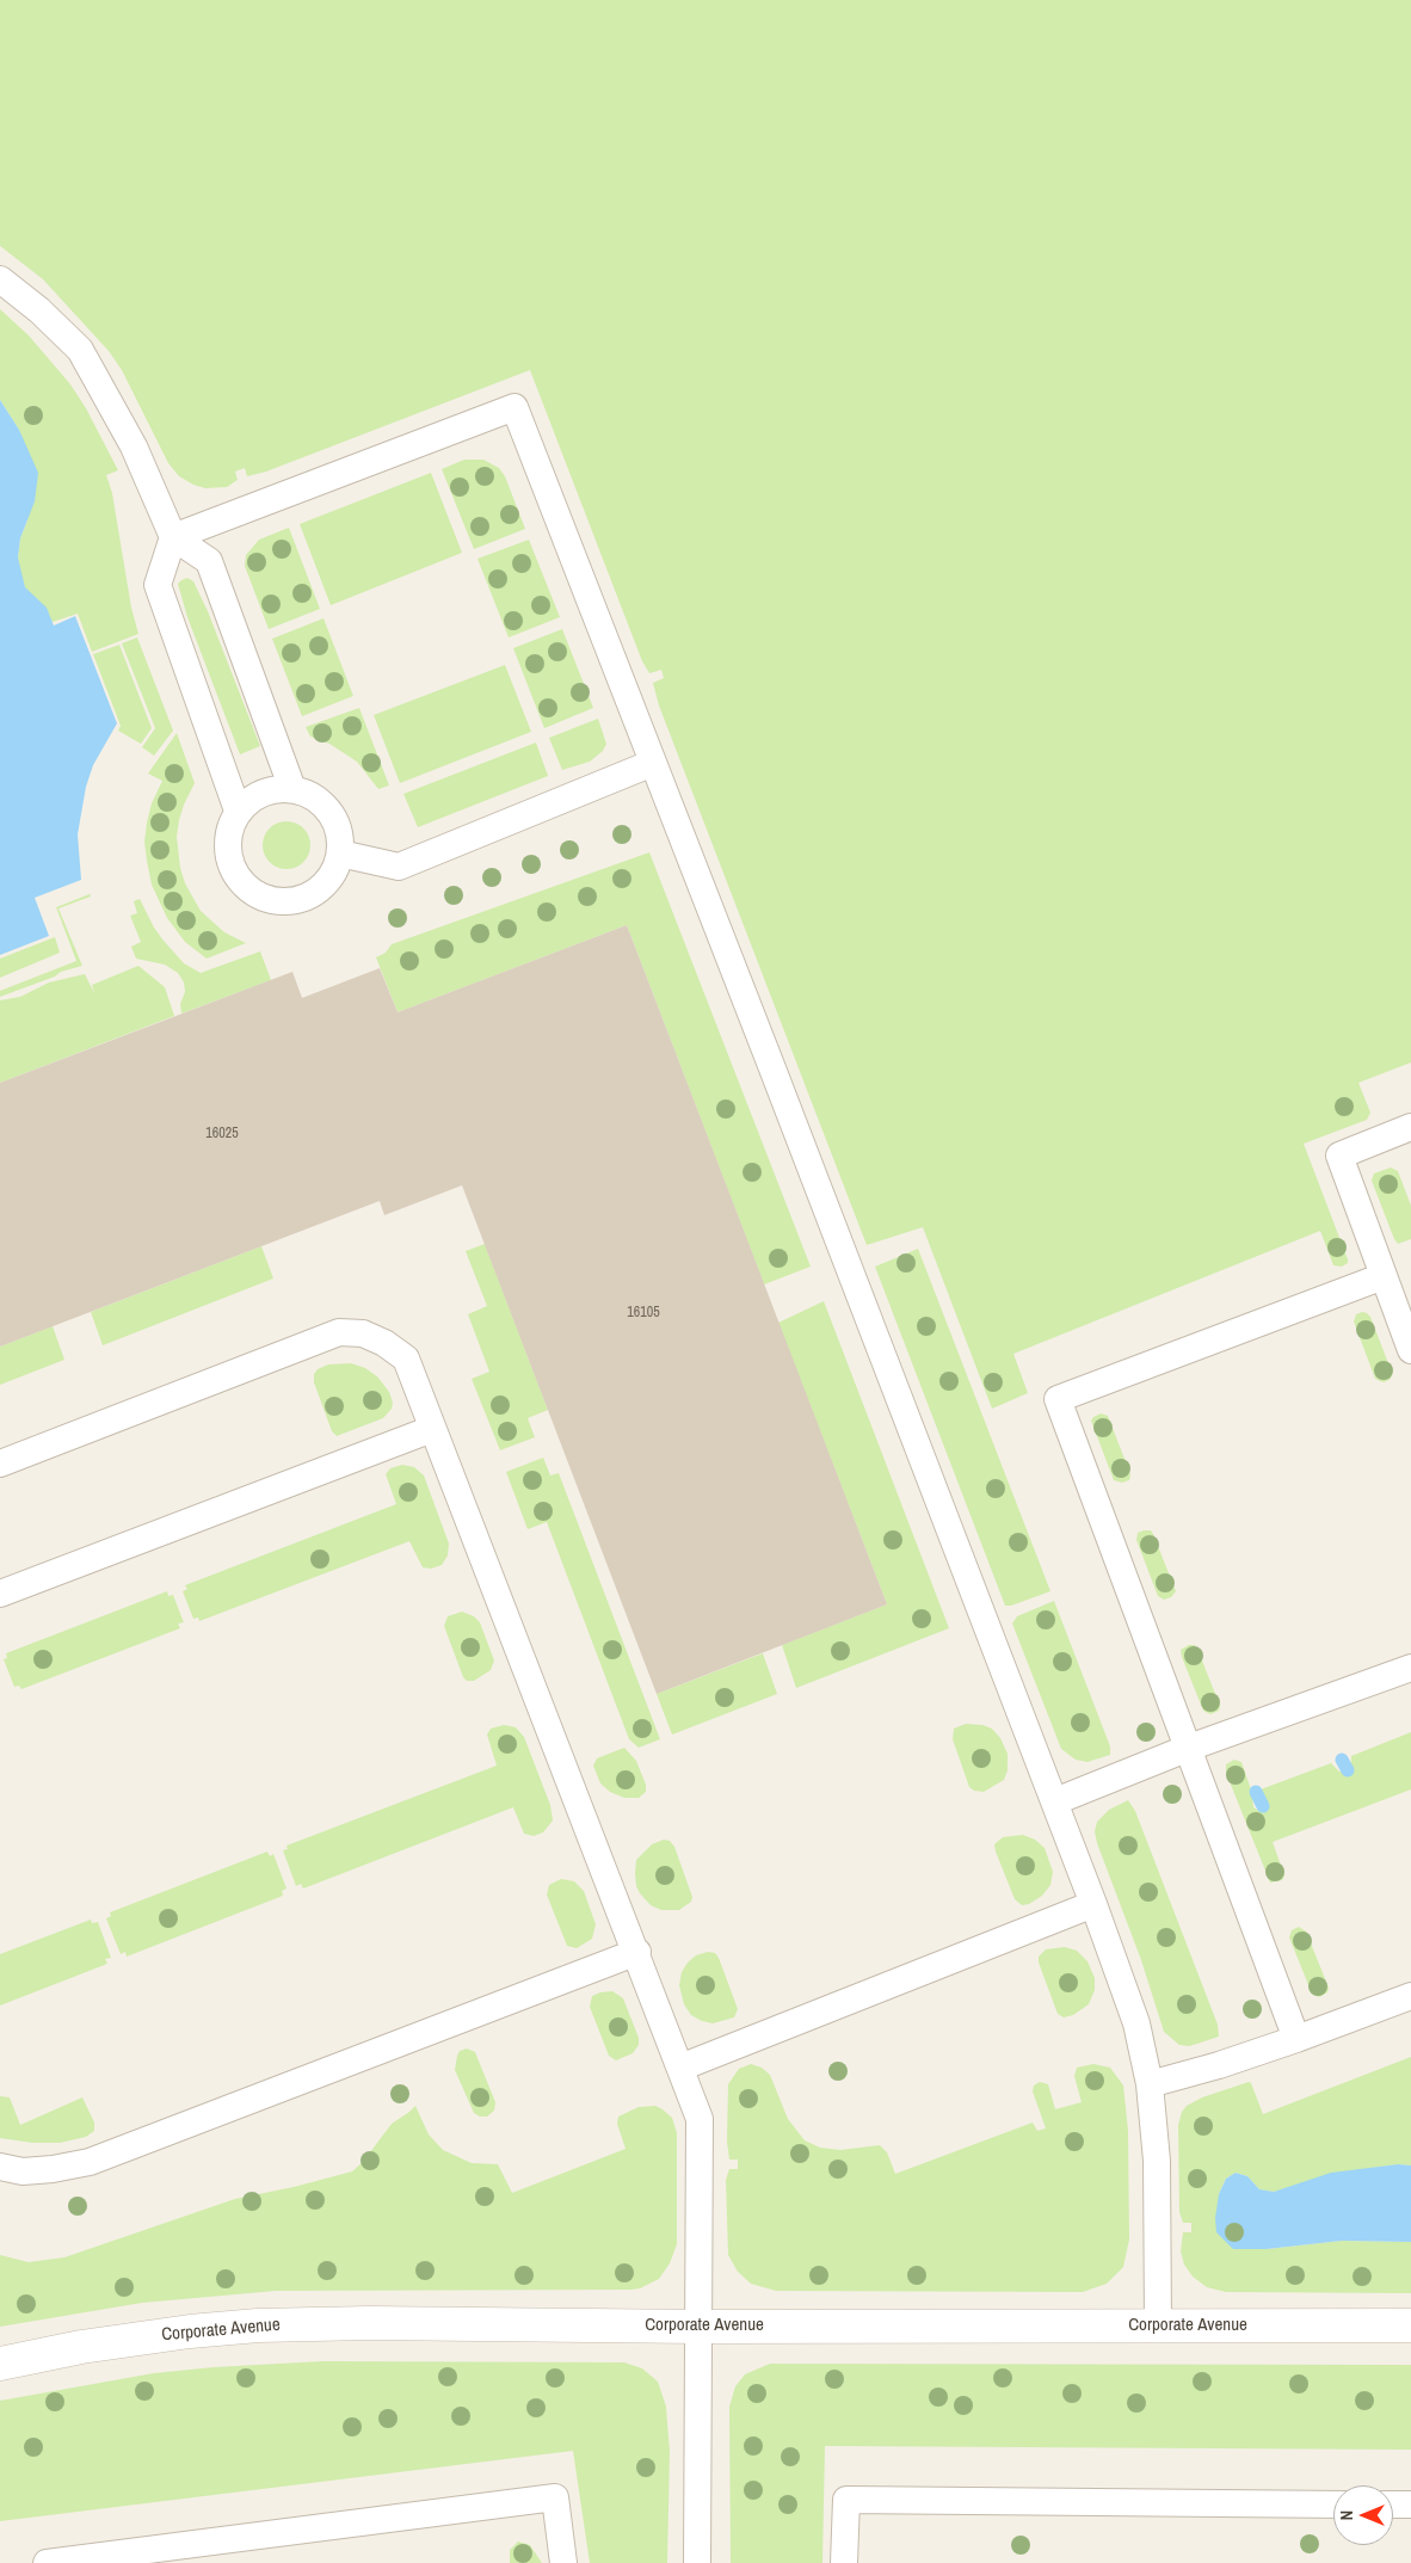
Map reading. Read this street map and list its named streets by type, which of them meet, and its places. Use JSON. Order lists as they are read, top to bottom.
{
  "streets": {
    "street": ["Corporate Avenue"]
  },
  "house_numbers": ["16025", "16105"],
  "north": "left"
}
